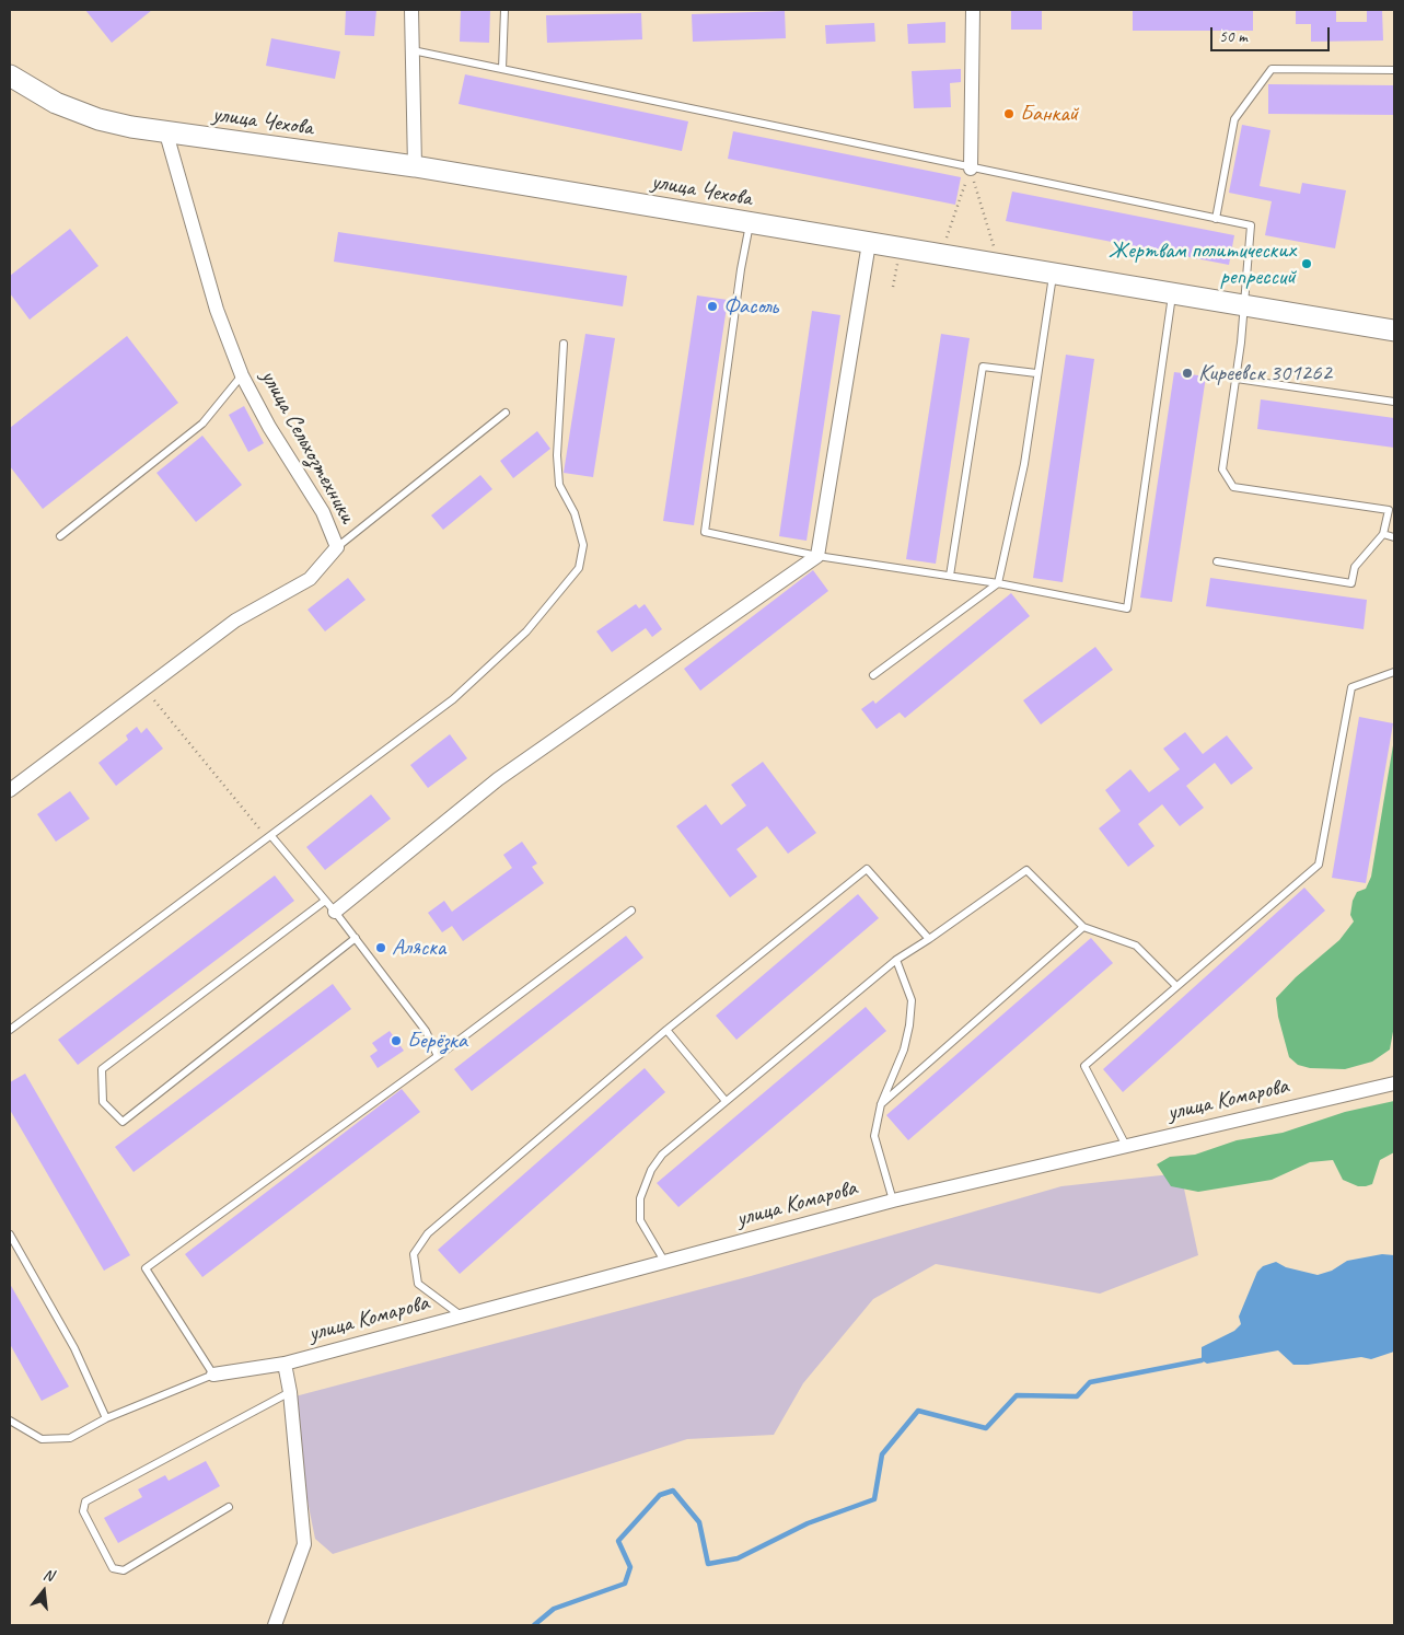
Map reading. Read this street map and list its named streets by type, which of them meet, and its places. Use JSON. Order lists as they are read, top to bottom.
{
  "streets": {
    "main road": ["улица Чехова"],
    "street": ["улица Сельхозтехники", "улица Комарова"]
  },
  "crossings": [
    ["улица Чехова", "улица Сельхозтехники"]
  ],
  "places": [
    "Банкай",
    "Жертвам политических репрессий",
    "Фасоль",
    "Киреевск 301262",
    "Аляска",
    "Берёзка"
  ],
  "scale_bar": "50 m",
  "north": "top"
}
